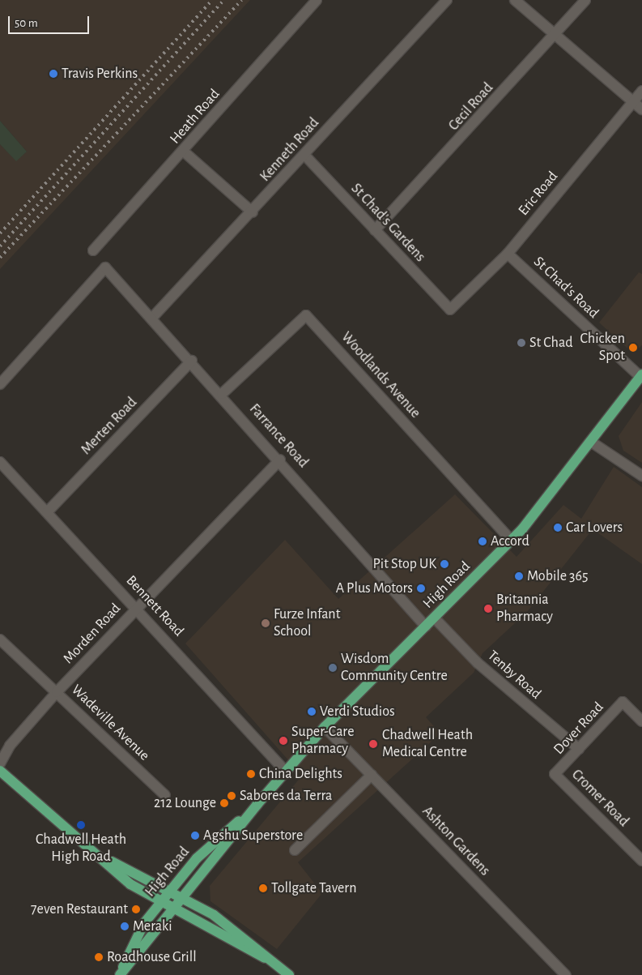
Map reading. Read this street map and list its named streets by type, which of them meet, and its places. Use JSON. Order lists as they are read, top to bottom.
{
  "streets": {
    "main road": ["High Road"],
    "street": [
      "Cecil Road",
      "Heath Road",
      "Kenneth Road",
      "Eric Road",
      "St Chad's Gardens",
      "St Chad's Road",
      "Woodlands Avenue",
      "Merten Road",
      "Farrance Road",
      "Bennett Road",
      "Morden Road",
      "Tenby Road",
      "Wadeville Avenue",
      "Dover Road",
      "Cromer Road",
      "Ashton Gardens"
    ]
  },
  "crossings": [
    ["Cecil Road", "St Chad's Gardens"],
    ["Kenneth Road", "St Chad's Gardens"],
    ["Kenneth Road", "Farrance Road"],
    ["Eric Road", "St Chad's Gardens"],
    ["Eric Road", "St Chad's Road"],
    ["St Chad's Road", "High Road"],
    ["Woodlands Avenue", "Farrance Road"],
    ["Woodlands Avenue", "High Road"],
    ["Merten Road", "Farrance Road"],
    ["Merten Road", "Bennett Road"],
    ["Farrance Road", "High Road"],
    ["Farrance Road", "Morden Road"],
    ["High Road", "Bennett Road"],
    ["High Road", "Tenby Road"],
    ["High Road", "Ashton Gardens"],
    ["Bennett Road", "Morden Road"],
    ["Morden Road", "Wadeville Avenue"],
    ["Tenby Road", "Dover Road"],
    ["Dover Road", "Cromer Road"]
  ],
  "places": [
    "Travis Perkins",
    "St Chad",
    "Chicken Spot",
    "Car Lovers",
    "Accord",
    "Pit Stop UK",
    "Mobile 365",
    "A Plus Motors",
    "Britannia Pharmacy",
    "Furze Infant School",
    "Wisdom Community Centre",
    "Verdi Studios",
    "Super-Care Pharmacy",
    "Chadwell Heath Medical Centre",
    "China Delights",
    "Sabores da Terra",
    "212 Lounge",
    "Chadwell Heath High Road",
    "Agshu Superstore",
    "Tollgate Tavern",
    "7even Restaurant",
    "Meraki",
    "Roadhouse Grill"
  ],
  "scale_bar": "50 m"
}
